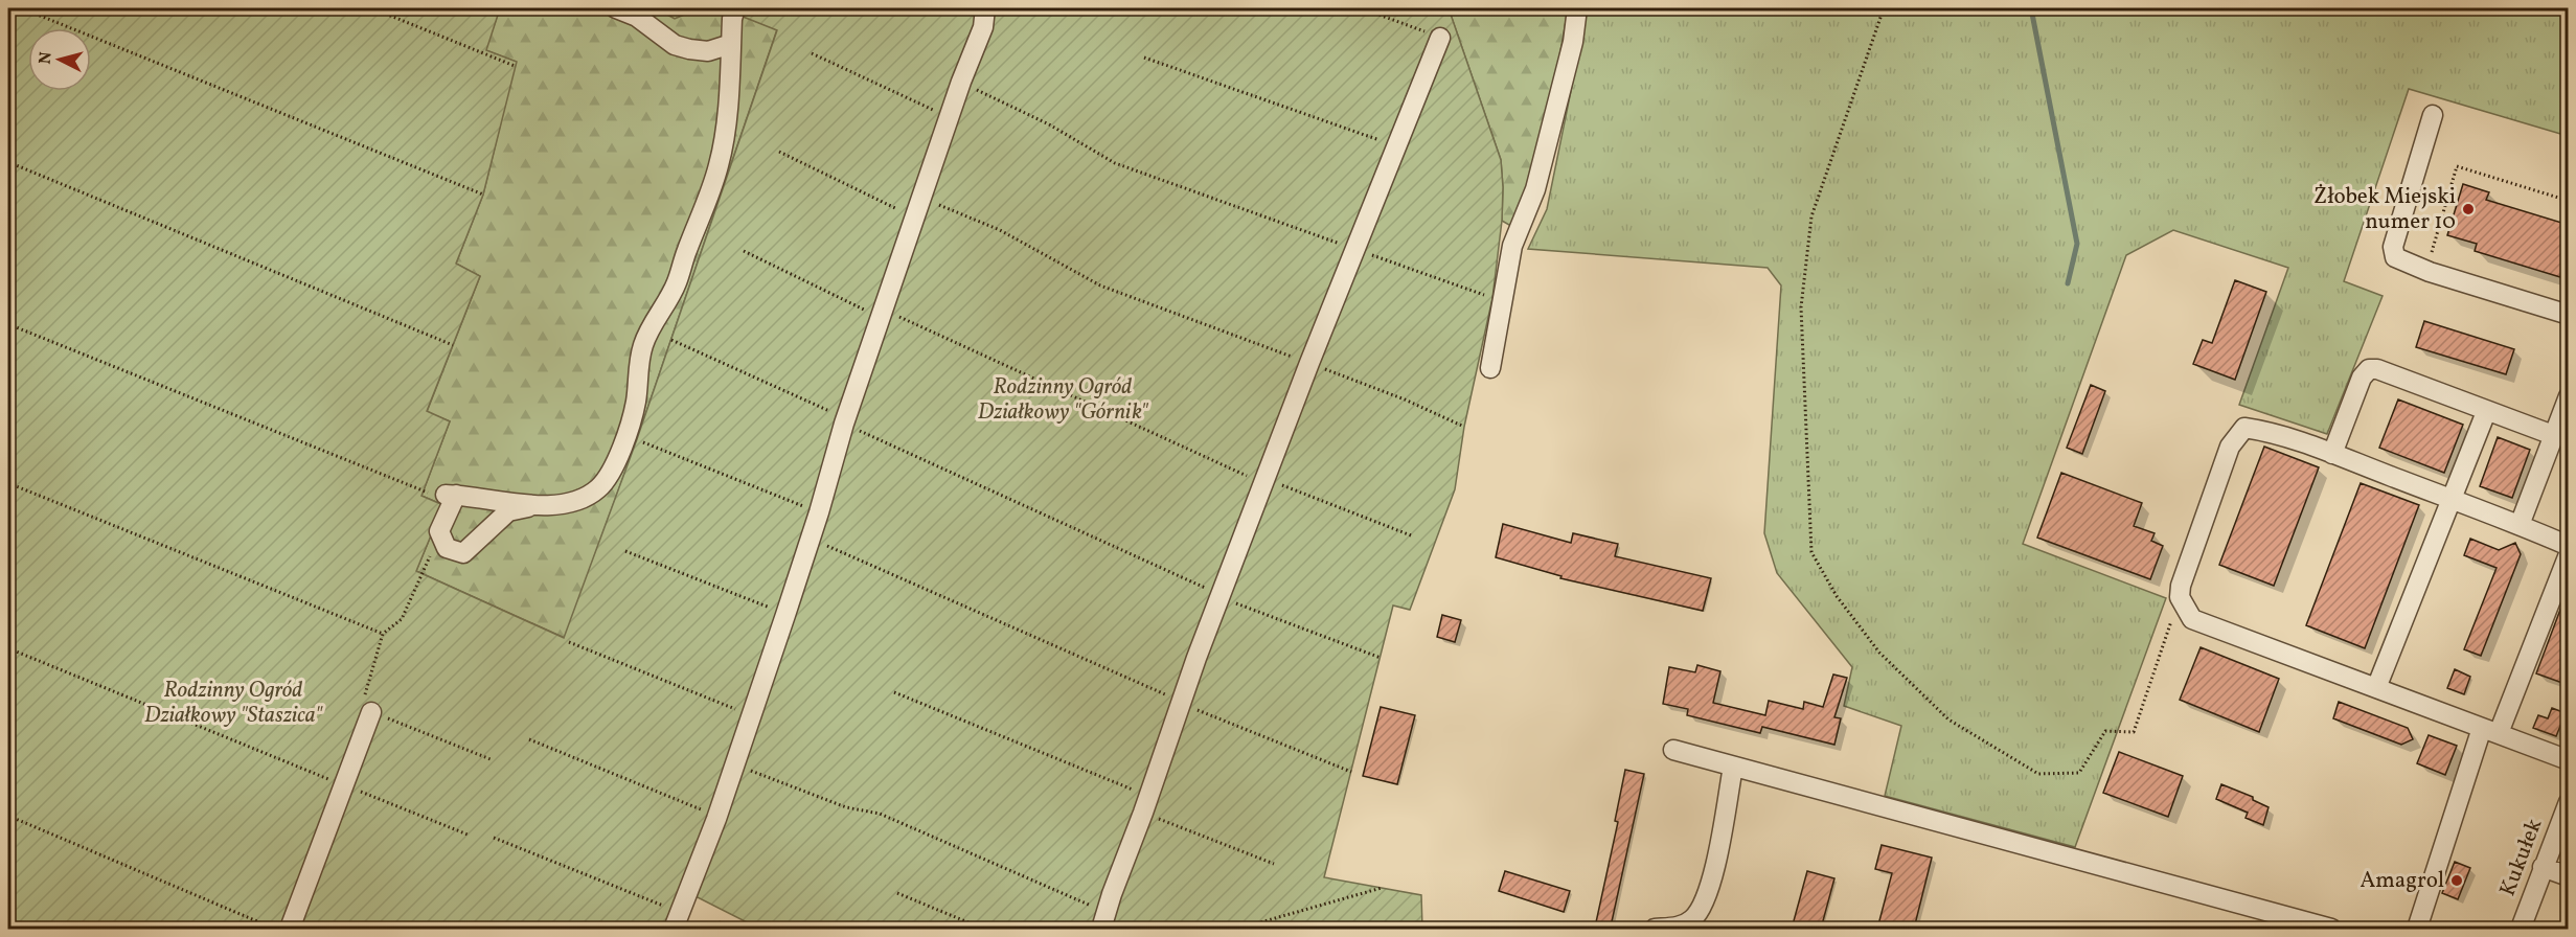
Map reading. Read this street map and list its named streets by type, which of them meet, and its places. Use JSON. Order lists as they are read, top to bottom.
{
  "streets": {
    "street": ["Kukułek"]
  },
  "parks": ["Rodzinny Ogród Działkowy \"Górnik\"", "Rodzinny Ogród Działkowy \"Staszica\""],
  "places": ["Żłobek Miejski numer 10", "Amagrol"],
  "north": "left"
}
